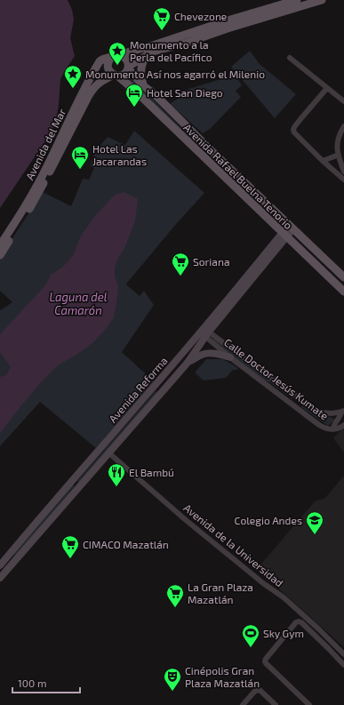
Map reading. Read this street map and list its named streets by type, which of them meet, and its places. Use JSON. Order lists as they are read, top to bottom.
{
  "streets": {
    "main road": ["Avenida del Mar", "Avenida Rafael Buelna Tenorio", "Avenida Reforma"],
    "street": ["Calle Doctor Jesús Kumate", "Avenida de la Universidad"]
  },
  "crossings": [
    ["Avenida del Mar", "Avenida Rafael Buelna Tenorio"],
    ["Avenida Rafael Buelna Tenorio", "Avenida Reforma"],
    ["Calle Doctor Jesús Kumate", "Avenida Reforma"],
    ["Avenida Reforma", "Avenida de la Universidad"]
  ],
  "water": ["Laguna del Camarón"],
  "places": {
    "supermarket": [
      "Chevezone",
      "Soriana",
      "CIMACO Mazatlán",
      "La Gran Plaza Mazatlán"
    ],
    "place": ["Monumento a la Perla del Pacífico", "Monumento Así nos agarró el Milenio"],
    "hotel": ["Hotel San Diego", "Hotel Las Jacarandas"],
    "restaurant": ["El Bambú"],
    "school or university": ["Colegio Andes"],
    "sports": ["Sky Gym"],
    "theatre": ["Cinépolis Gran Plaza Mazatlán"]
  },
  "scale_bar": "100 m"
}
